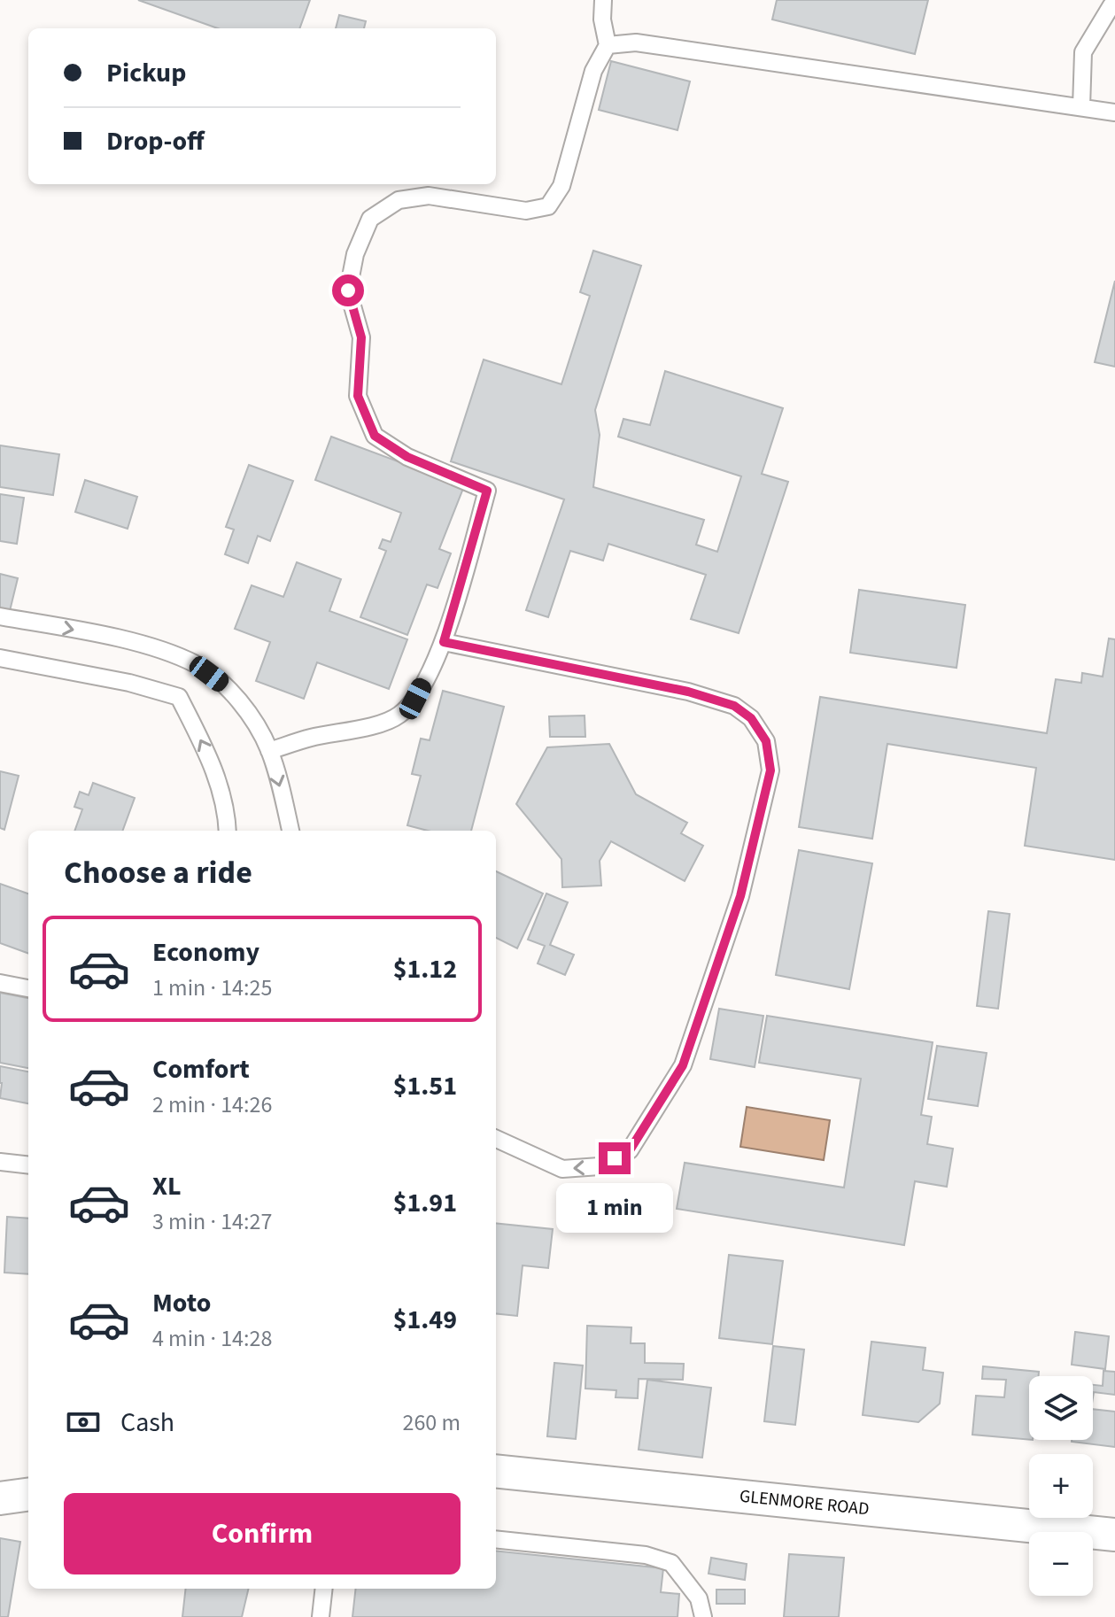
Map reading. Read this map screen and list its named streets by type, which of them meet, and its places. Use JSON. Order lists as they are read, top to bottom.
{
  "streets": {
    "street": ["GLENMORE ROAD"]
  },
  "page": {
    "banner": ["Pickup", "Drop-off"],
    "heading": "Choose a ride",
    "list": [
      {
        "name": "Economy",
        "note": "1 min · 14:25",
        "value": "$1.12"
      },
      {
        "name": "Comfort",
        "note": "2 min · 14:26",
        "value": "$1.51"
      },
      {
        "name": "XL",
        "note": "3 min · 14:27",
        "value": "$1.91"
      },
      {
        "name": "Moto",
        "note": "4 min · 14:28",
        "value": "$1.49"
      }
    ],
    "bubble": "1 min",
    "map_buttons": ["+", "−"],
    "pay": ["Cash", "260 m"],
    "buttons": "Confirm"
  }
}
